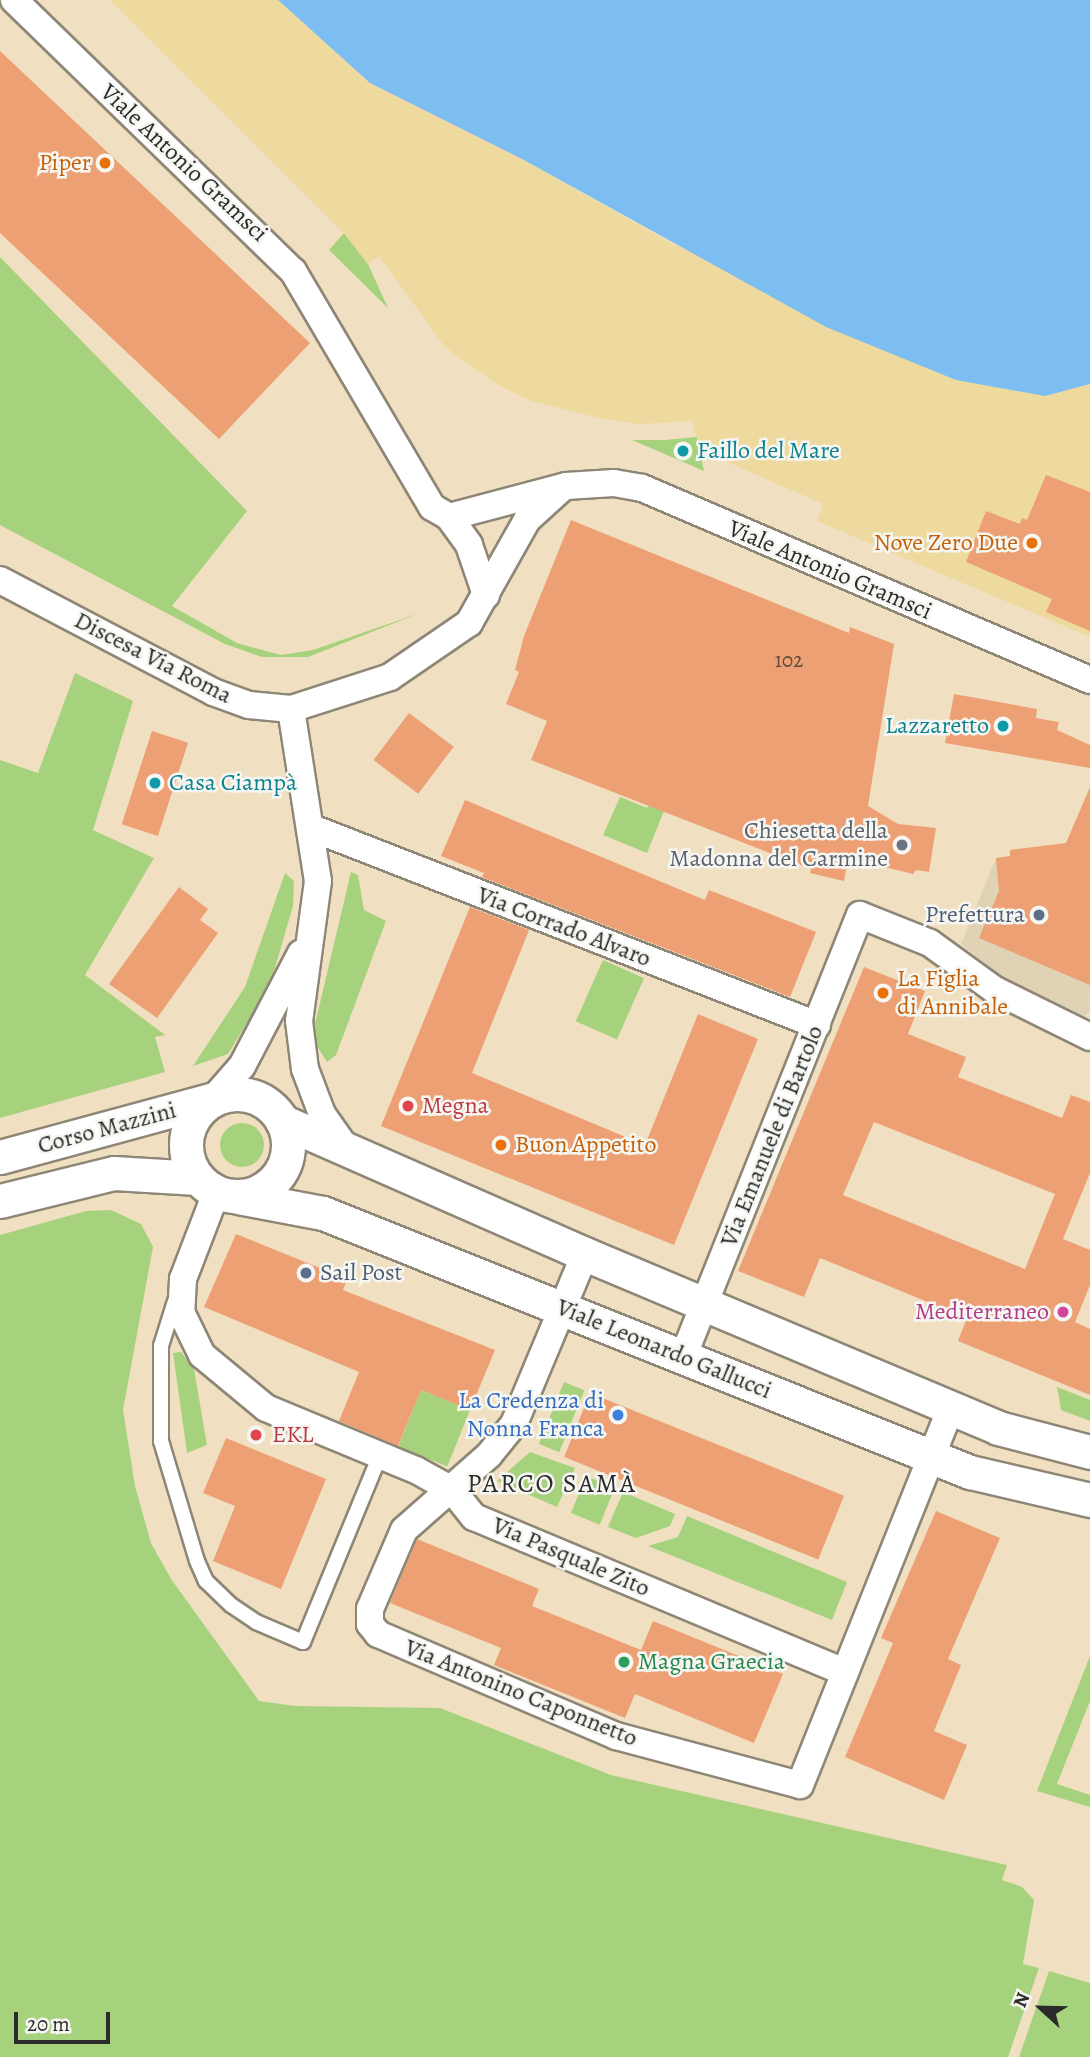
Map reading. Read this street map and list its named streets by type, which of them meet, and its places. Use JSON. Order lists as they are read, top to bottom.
{
  "streets": {
    "street": [
      "Viale Antonio Gramsci",
      "Discesa Via Roma",
      "Via Corrado Alvaro",
      "Corso Mazzini",
      "Via Emanuele di Bartolo",
      "Viale Leonardo Gallucci",
      "Via Pasquale Zito",
      "Via Antonino Caponnetto"
    ]
  },
  "crossings": [
    ["Viale Antonio Gramsci", "Discesa Via Roma"],
    ["Via Corrado Alvaro", "Via Emanuele di Bartolo"],
    ["Corso Mazzini", "Viale Leonardo Gallucci"],
    ["Corso Mazzini", "Via Pasquale Zito"],
    ["Via Emanuele di Bartolo", "Viale Leonardo Gallucci"],
    ["Viale Leonardo Gallucci", "Via Pasquale Zito"],
    ["Via Pasquale Zito", "Via Antonino Caponnetto"]
  ],
  "districts": ["PARCO SAMÀ"],
  "places": [
    "Piper",
    "Faillo del Mare",
    "Nove Zero Due",
    "Lazzaretto",
    "Casa Ciampà",
    "Chiesetta della Madonna del Carmine",
    "Prefettura",
    "La Figlia di Annibale",
    "Megna",
    "Buon Appetito",
    "Sail Post",
    "Mediterraneo",
    "La Credenza di Nonna Franca",
    "EKL",
    "Magna Graecia"
  ],
  "house_numbers": ["102"],
  "scale_bar": "20 m",
  "north": "left"
}
